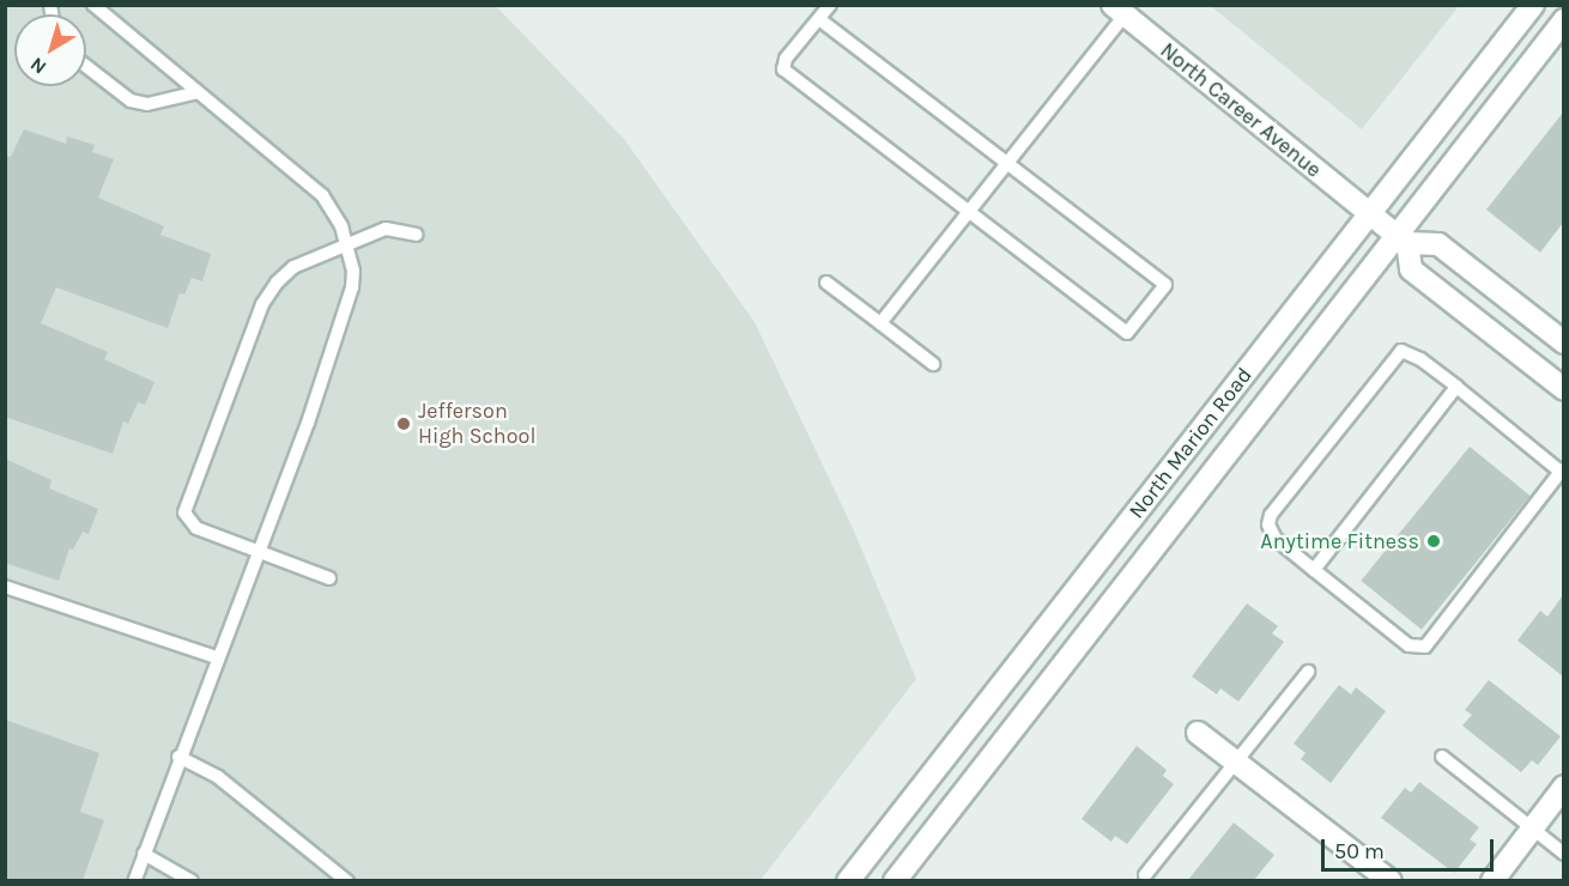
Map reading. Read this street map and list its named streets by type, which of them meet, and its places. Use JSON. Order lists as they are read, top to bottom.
{
  "streets": {
    "main road": ["North Career Avenue", "North Marion Road"]
  },
  "crossings": [
    ["North Career Avenue", "North Marion Road"]
  ],
  "places": ["Jefferson High School", "Anytime Fitness"],
  "scale_bar": "50 m",
  "north": "bottom left"
}
